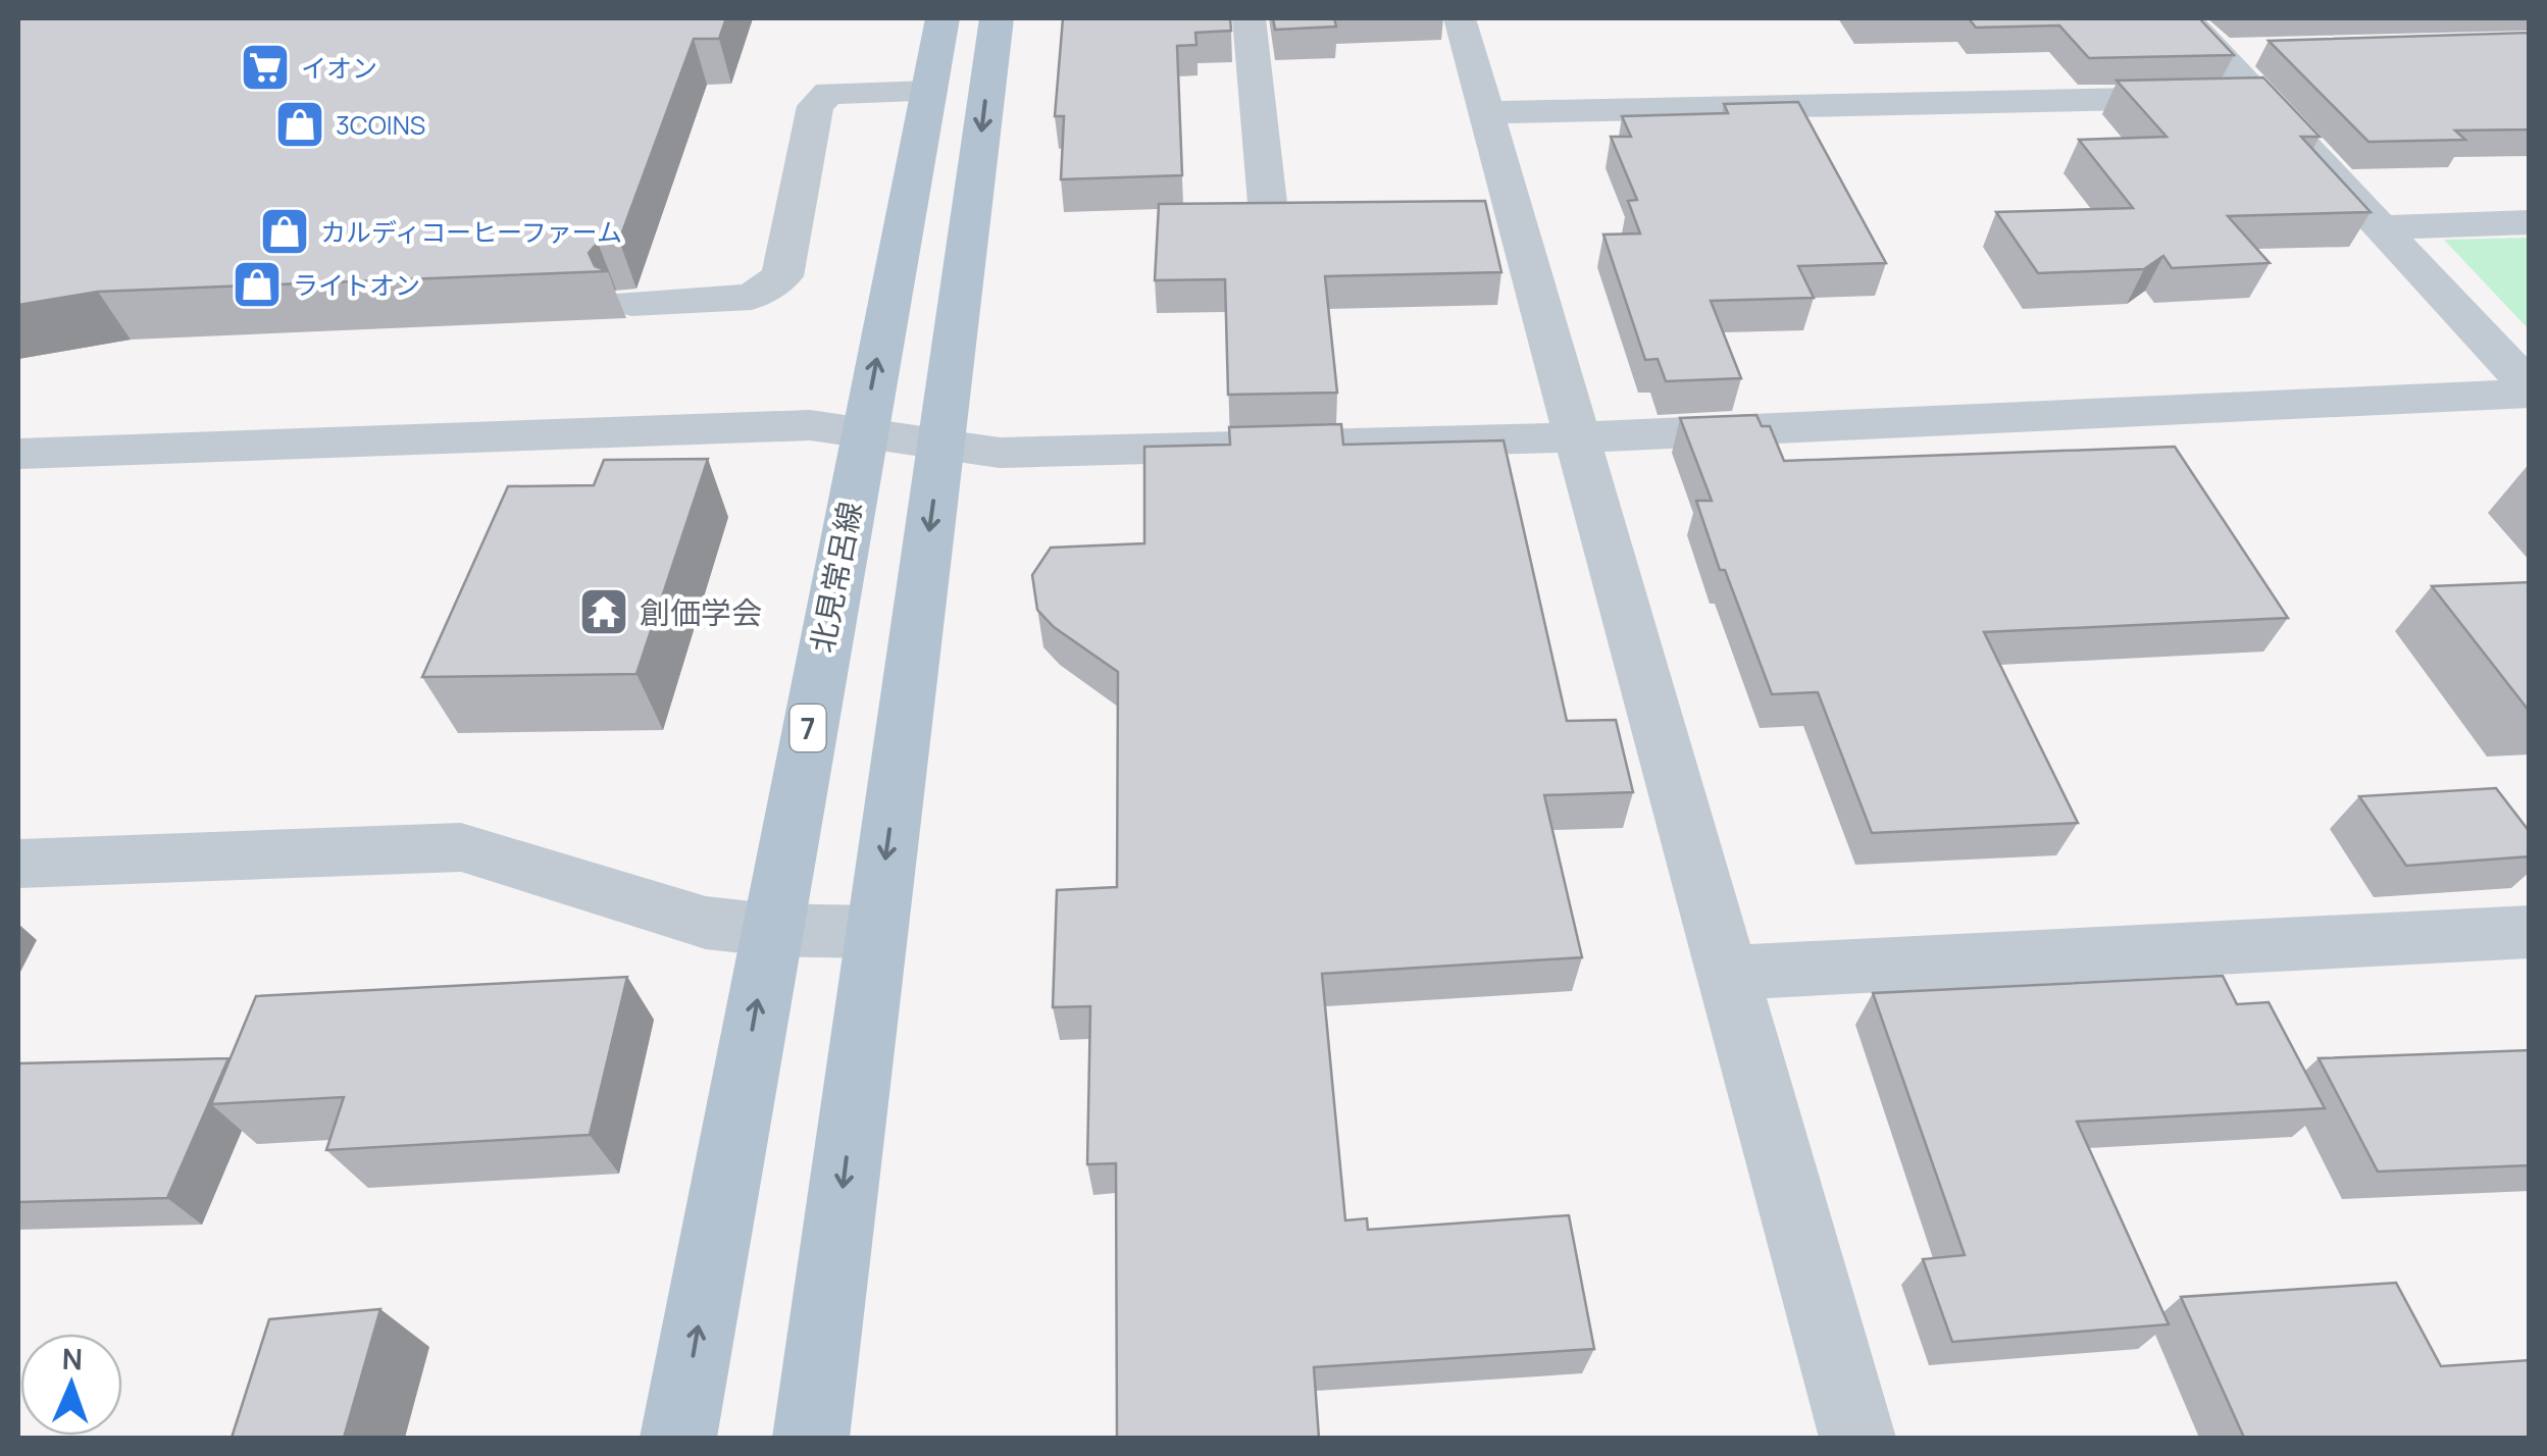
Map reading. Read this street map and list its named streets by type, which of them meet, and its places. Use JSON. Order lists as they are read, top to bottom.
{
  "streets": {
    "main road": ["北見常呂線", "7"]
  },
  "places": {
    "supermarket": ["イオン"],
    "shop": ["3COINS", "カルディコーヒーファーム", "ライトオン"],
    "temple": ["創価学会"]
  },
  "north": "top"
}
